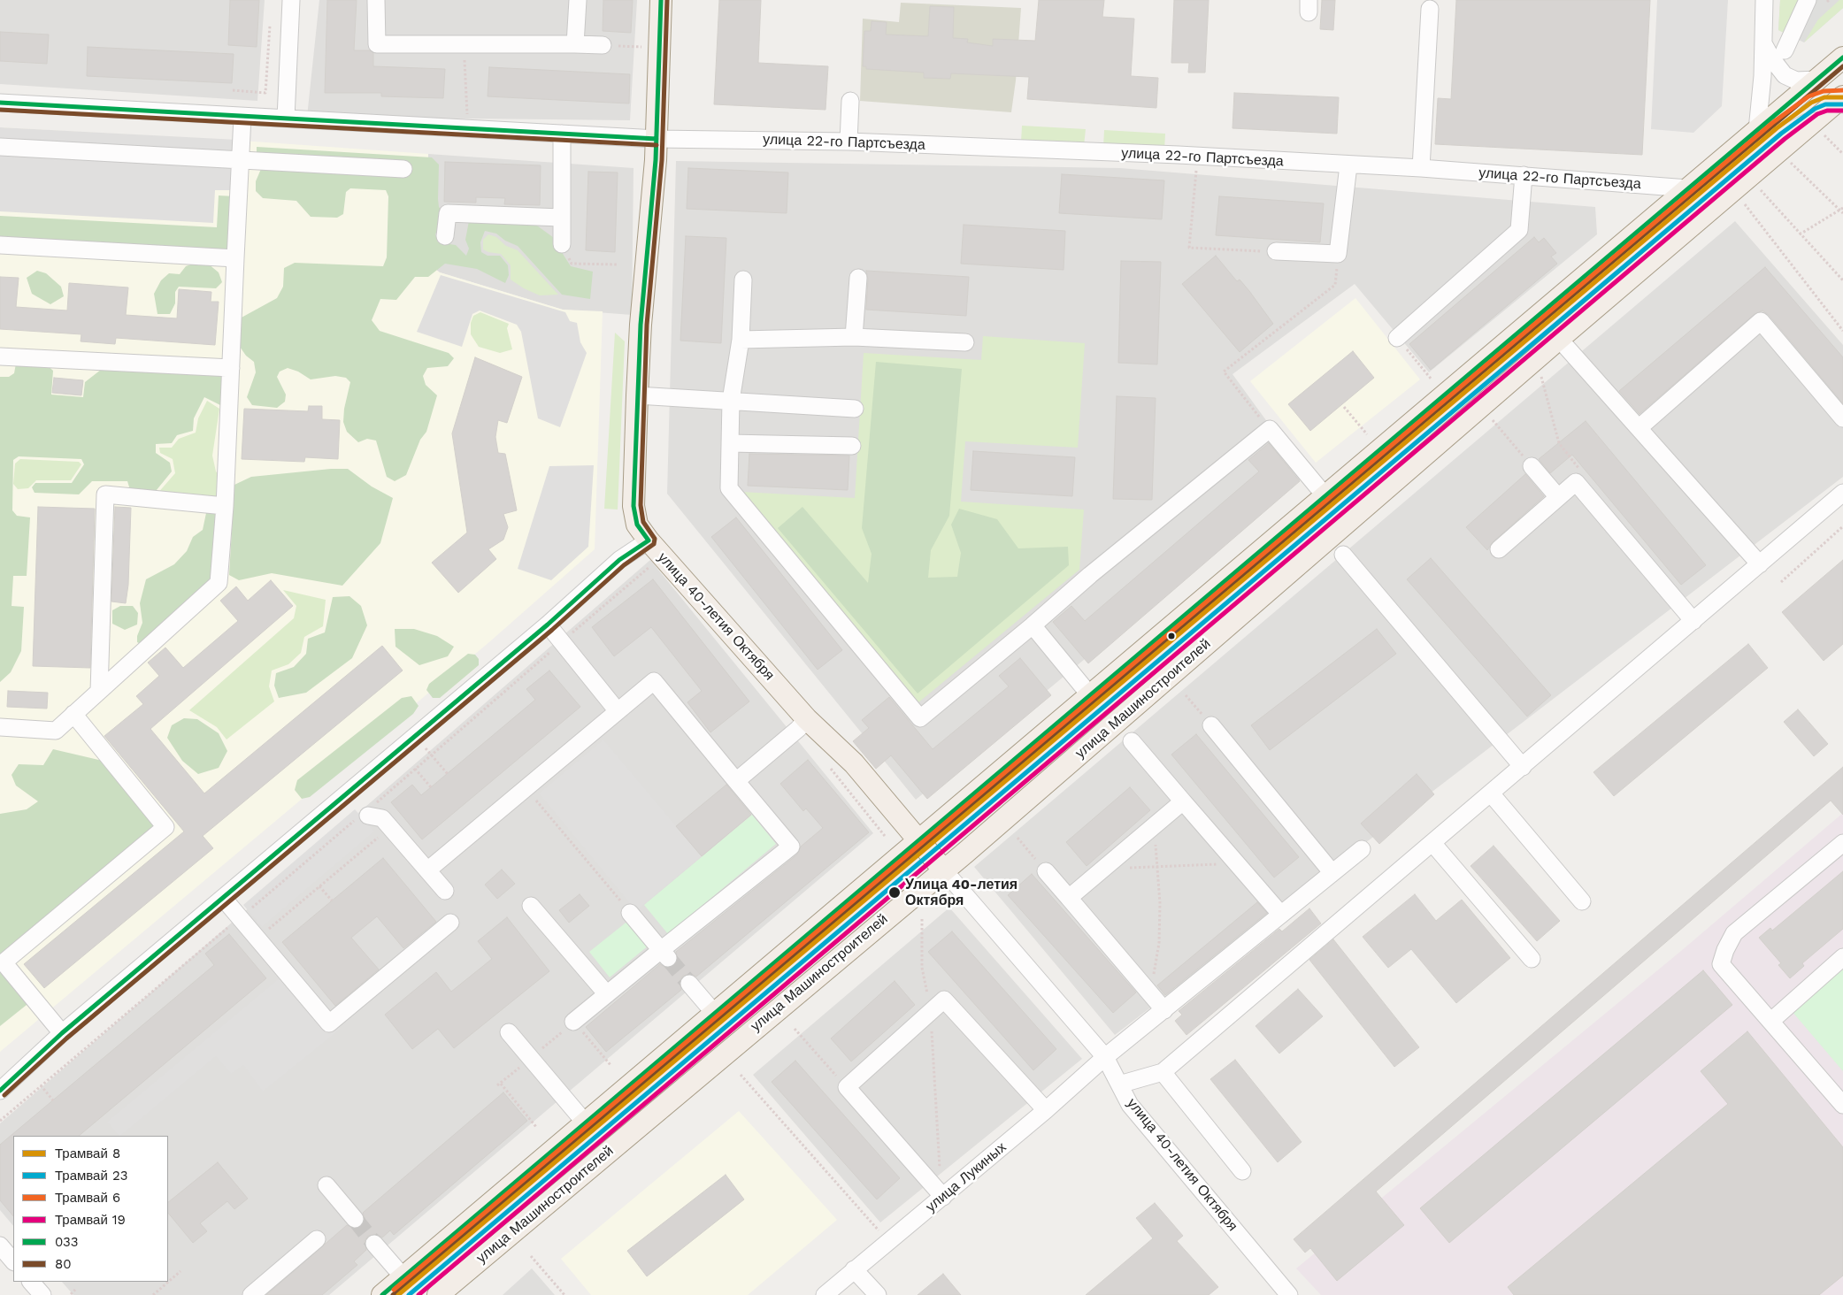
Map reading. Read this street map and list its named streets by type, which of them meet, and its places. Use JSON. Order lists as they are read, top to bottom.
{
  "streets": {
    "main road": ["улица 40-летия Октября", "улица Машиностроителей"],
    "street": ["улица 22-го Партсъезда", "улица Лукиных"]
  },
  "crossings": [
    ["улица 22-го Партсъезда", "улица 40-летия Октября"],
    ["улица 40-летия Октября", "улица Машиностроителей"],
    ["улица 40-летия Октября", "улица Лукиных"]
  ],
  "places": ["Улица 40-летия Октября"],
  "lines": [
    "transit line 033",
    "transit line 80",
    "tram line 6",
    "tram line 8",
    "tram line 23",
    "tram line 19"
  ],
  "legend": [
    "Трамвай 8",
    "Трамвай 23",
    "Трамвай 6",
    "Трамвай 19",
    "033",
    "80"
  ]
}
